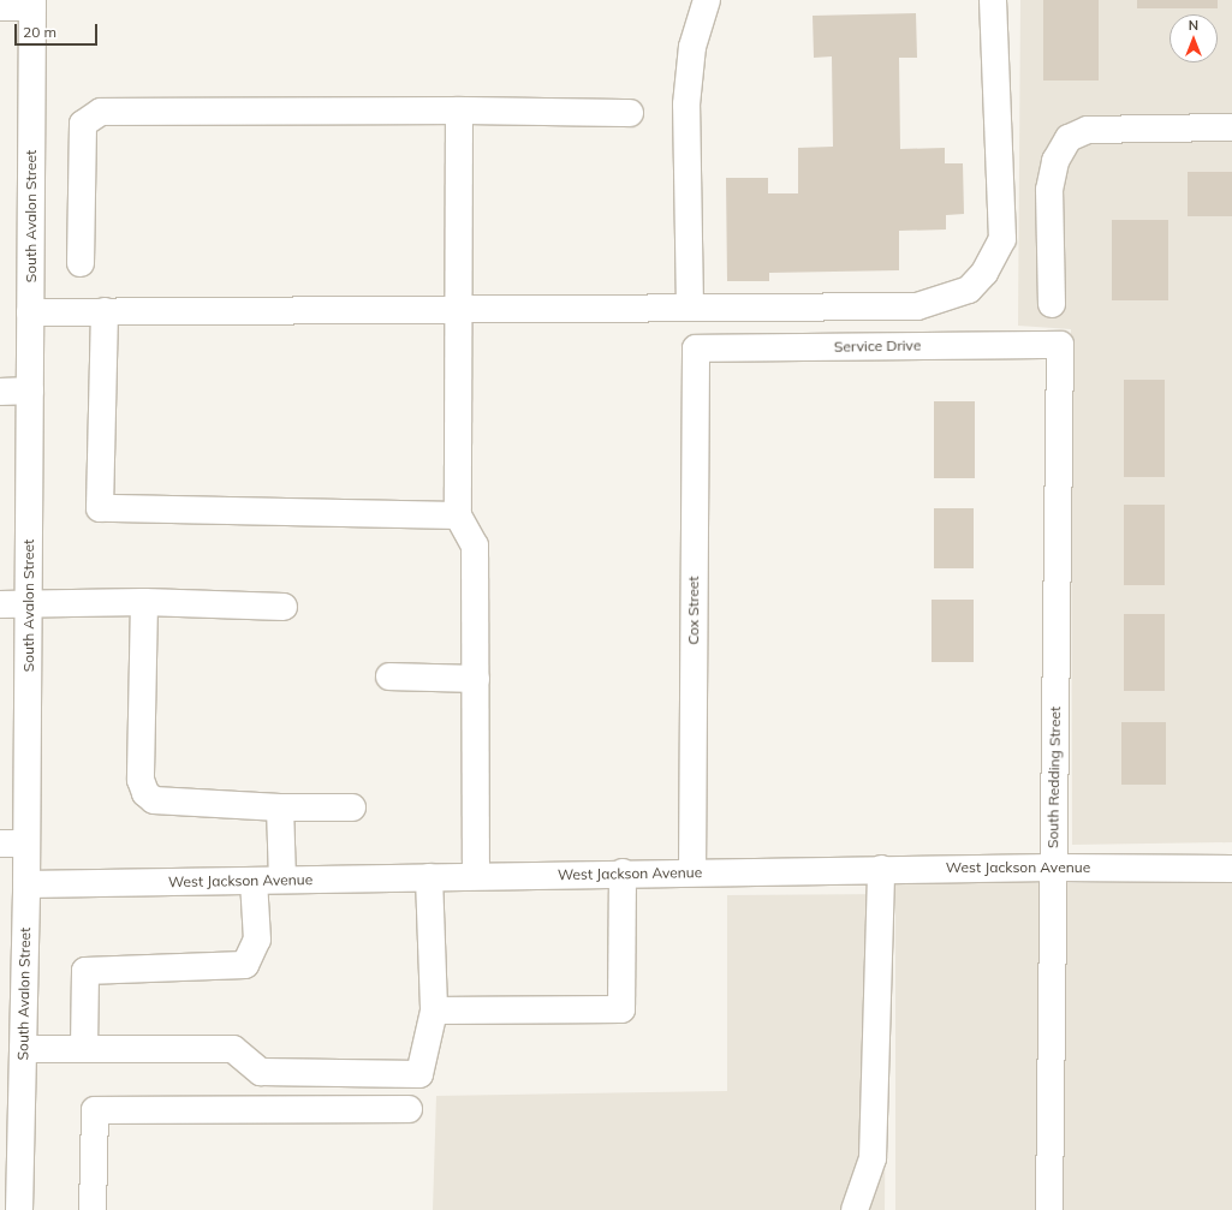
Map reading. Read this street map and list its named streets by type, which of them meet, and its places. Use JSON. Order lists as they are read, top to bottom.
{
  "streets": {
    "street": [
      "South Avalon Street",
      "Service Drive",
      "Cox Street",
      "South Redding Street",
      "West Jackson Avenue"
    ]
  },
  "crossings": [
    ["South Avalon Street", "West Jackson Avenue"],
    ["Service Drive", "Cox Street"],
    ["Service Drive", "South Redding Street"],
    ["Cox Street", "West Jackson Avenue"],
    ["South Redding Street", "West Jackson Avenue"]
  ],
  "scale_bar": "20 m",
  "north": "top"
}
